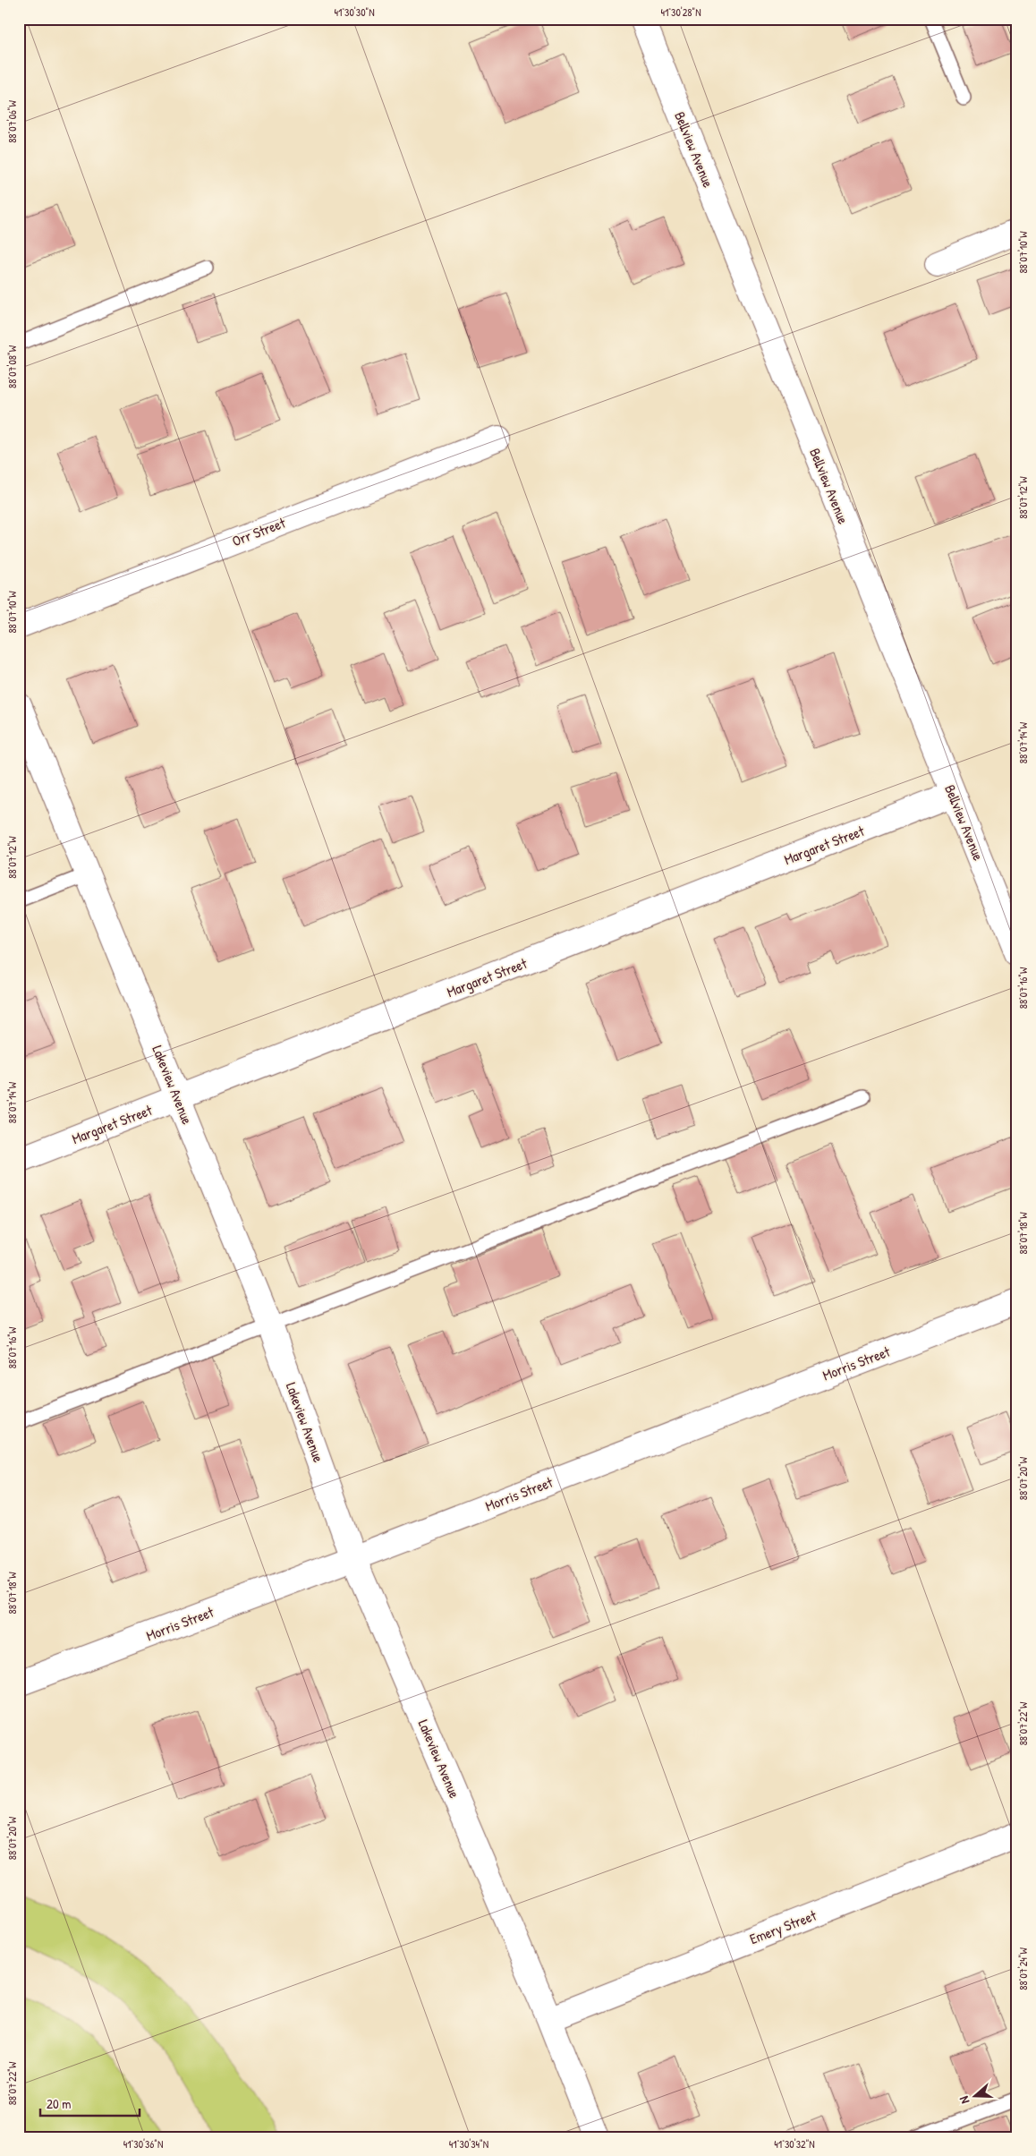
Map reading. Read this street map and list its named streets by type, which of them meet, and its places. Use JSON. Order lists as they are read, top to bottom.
{
  "streets": {
    "street": [
      "Bellview Avenue",
      "Orr Street",
      "Margaret Street",
      "Lakeview Avenue",
      "Morris Street",
      "Emery Street"
    ]
  },
  "crossings": [
    ["Bellview Avenue", "Margaret Street"],
    ["Margaret Street", "Lakeview Avenue"],
    ["Lakeview Avenue", "Morris Street"],
    ["Lakeview Avenue", "Emery Street"]
  ],
  "scale_bar": "20 m",
  "north": "left",
  "coordinates": [
    "41°30'30\"N",
    "41°30'28\"N",
    "88°07'06\"W",
    "88°07'10\"W",
    "88°07'08\"W",
    "88°07'12\"W",
    "88°07'14\"W",
    "88°07'16\"W",
    "88°07'18\"W",
    "88°07'20\"W",
    "88°07'22\"W",
    "88°07'24\"W",
    "41°30'36\"N",
    "41°30'34\"N",
    "41°30'32\"N"
  ]
}
